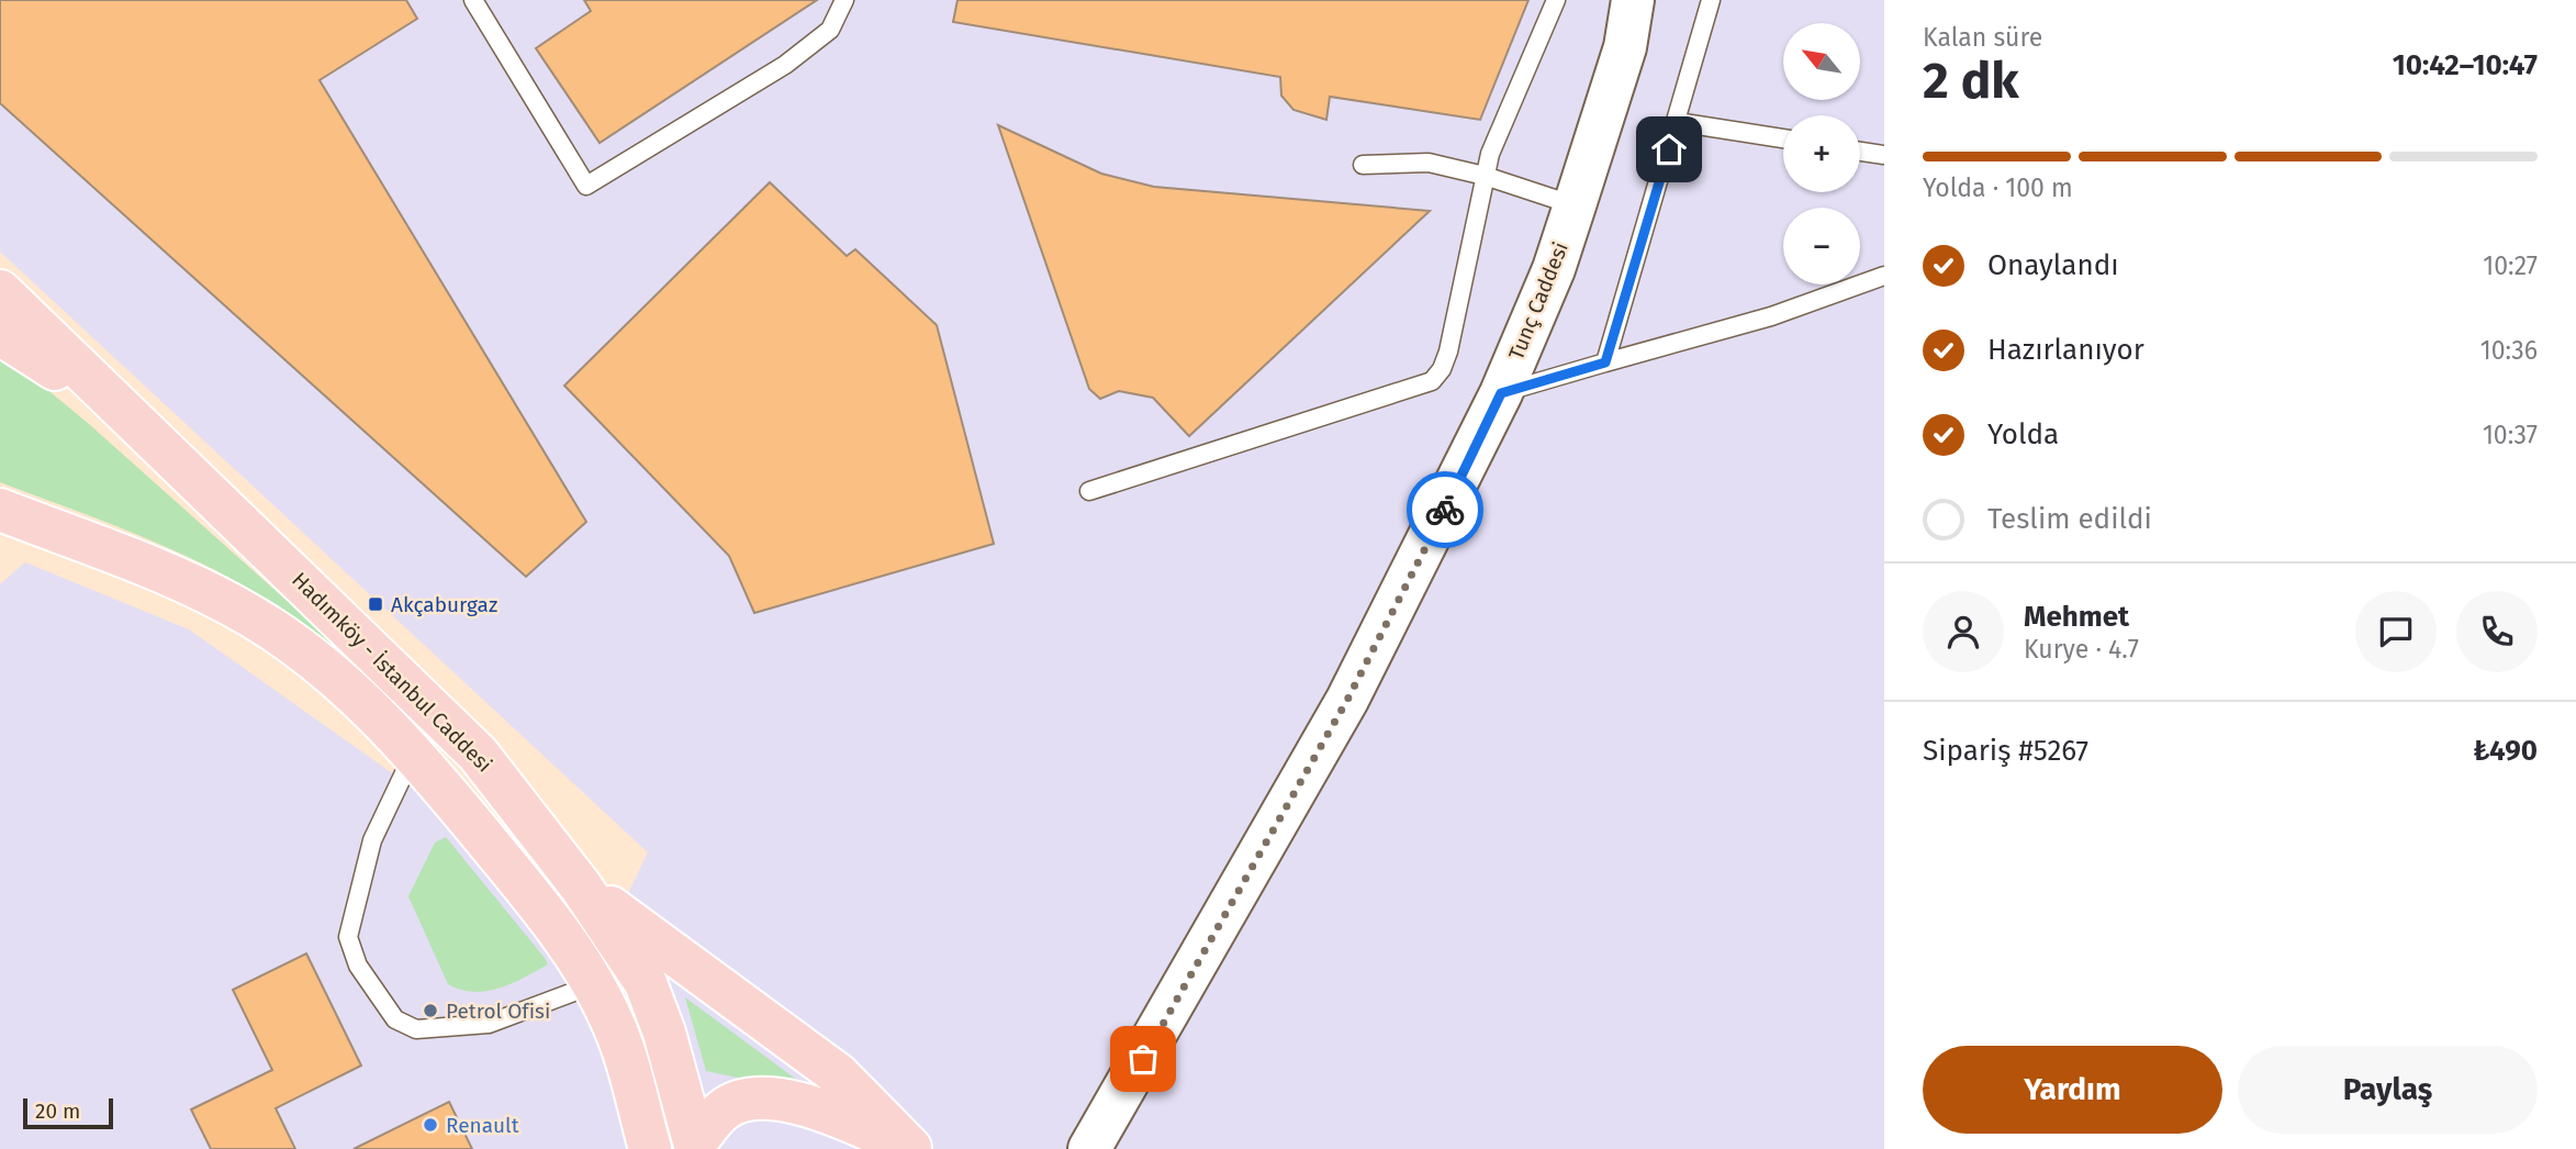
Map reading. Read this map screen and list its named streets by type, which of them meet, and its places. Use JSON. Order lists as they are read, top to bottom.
{
  "streets": {
    "main road": ["Tunç Caddesi", "Hadımköy - İstanbul Caddesi"]
  },
  "places": {
    "transit": ["Akçaburgaz"],
    "other": ["Petrol Ofisi", "Renault"]
  },
  "scale_bar": "20 m",
  "north": "top left",
  "page": {
    "heading": ["2 dk", "Kalan süre", "10:42–10:47"],
    "panel": [
      "Mehmet",
      "Kurye · 4.7",
      "Sipariş #5267",
      "₺490"
    ],
    "map_buttons": ["+", "−"],
    "bar": "Yolda · 100 m",
    "list": [
      ["Onaylandı", "10:27"],
      ["Hazırlanıyor", "10:36"],
      ["Yolda", "10:37"],
      "Teslim edildi"
    ],
    "buttons": ["Yardım", "Paylaş"],
    "scale": "20 m"
  }
}
